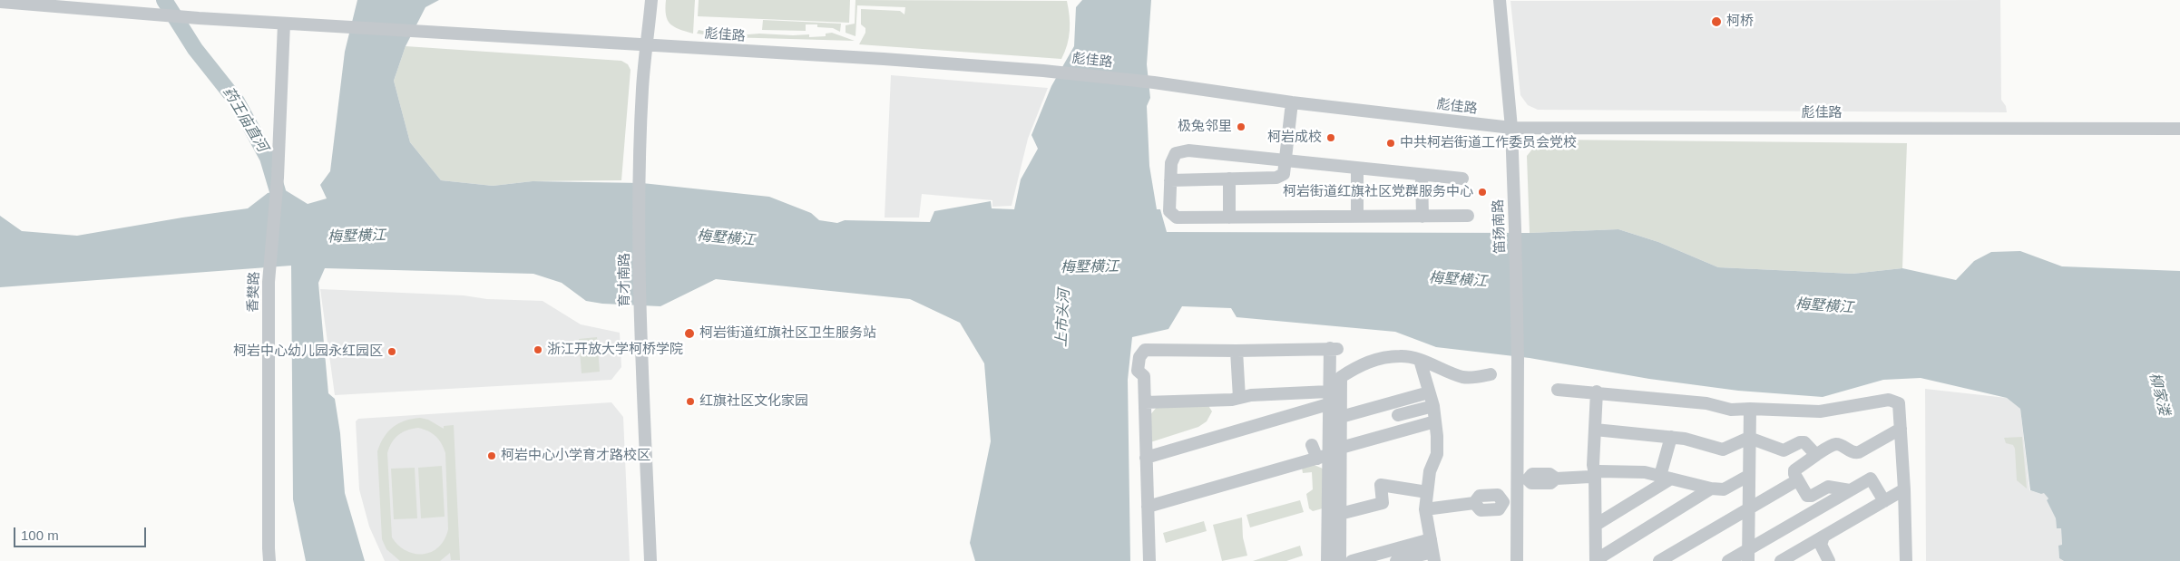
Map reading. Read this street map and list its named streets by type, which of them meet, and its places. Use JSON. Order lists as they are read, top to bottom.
{
  "streets": {
    "street": [
      "彪佳路",
      "笛扬南路",
      "育才南路",
      "香樊路"
    ]
  },
  "crossings": [
    ["彪佳路", "笛扬南路"],
    ["彪佳路", "育才南路"],
    ["彪佳路", "香樊路"]
  ],
  "water": [
    "药王庙直河",
    "梅墅横江",
    "上市头河",
    "柳家溇"
  ],
  "places": [
    "柯桥",
    "极兔邻里",
    "柯岩成校",
    "中共柯岩街道工作委员会党校",
    "柯岩街道红旗社区党群服务中心",
    "柯岩街道红旗社区卫生服务站",
    "浙江开放大学柯桥学院",
    "柯岩中心幼儿园永红园区",
    "红旗社区文化家园",
    "柯岩中心小学育才路校区"
  ],
  "scale_bar": "100 m"
}
